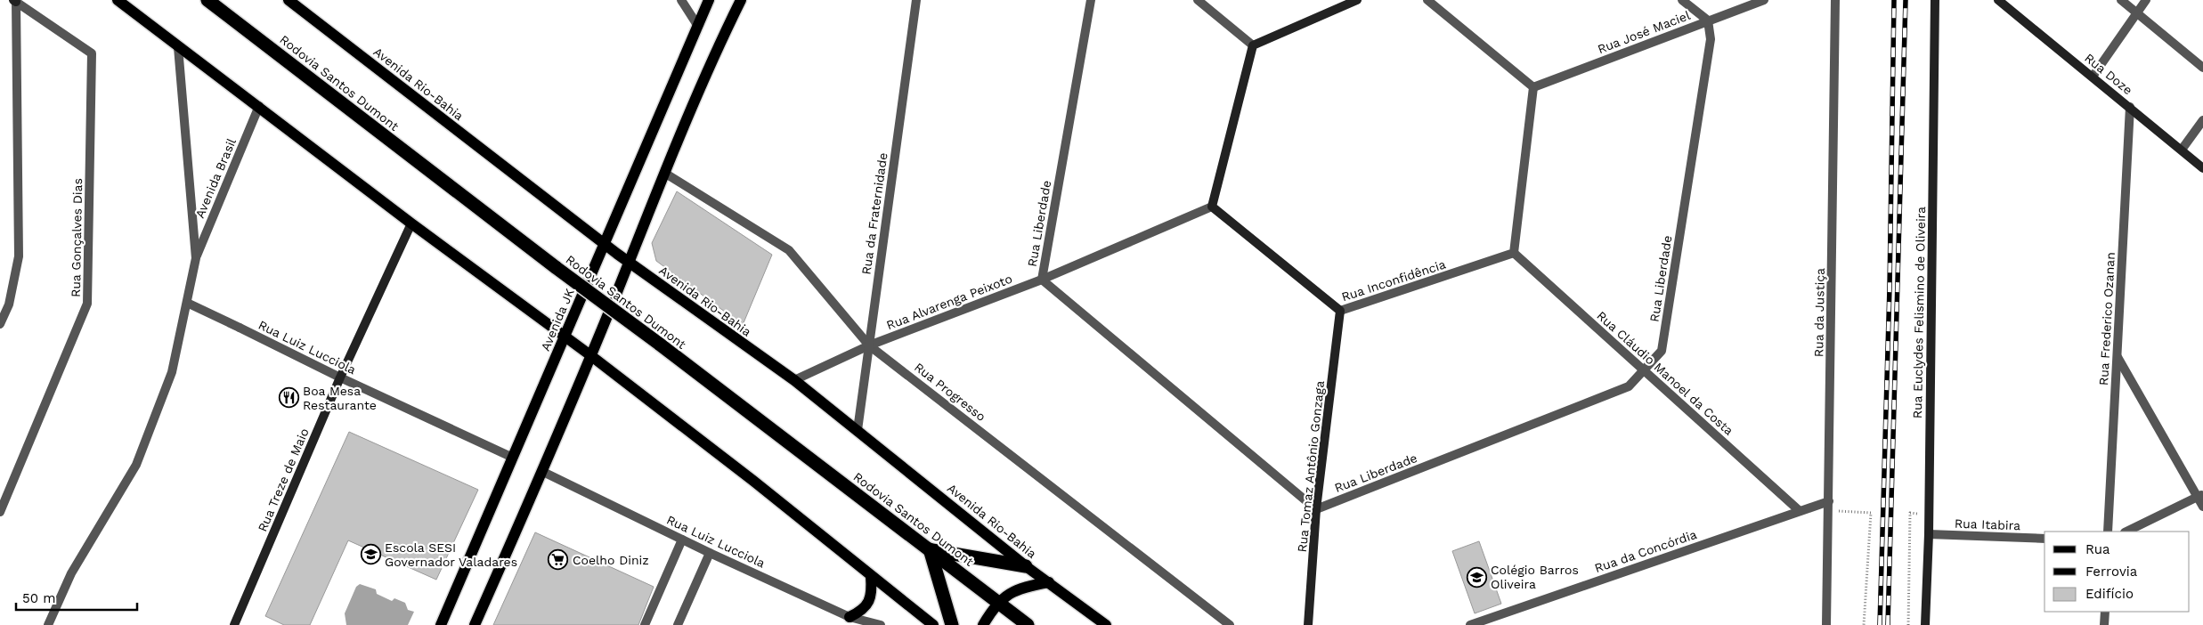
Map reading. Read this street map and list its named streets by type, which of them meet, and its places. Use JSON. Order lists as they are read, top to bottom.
{
  "streets": {
    "highway": ["Rodovia Santos Dumont"],
    "main road": ["Avenida Rio-Bahia", "Avenida JK"],
    "street": [
      "Rua José Maciel",
      "Rua Doze",
      "Avenida Brasil",
      "Rua da Fraternidade",
      "Rua Liberdade",
      "Rua Gonçalves Dias",
      "Rua Inconfidência",
      "Rua Alvarenga Peixoto",
      "Rua da Justiça",
      "Rua Euclydes Felismino de Oliveira",
      "Rua Frederico Ozanan",
      "Rua Luiz Lucciola",
      "Rua Cláudio Manoel da Costa",
      "Rua Progresso",
      "Rua Tomaz Antônio Gonzaga",
      "Rua Treze de Maio",
      "Rua Itabira",
      "Rua da Concórdia"
    ]
  },
  "crossings": [
    ["Rua José Maciel", "Rua Liberdade"],
    ["Rua Doze", "Rua Frederico Ozanan"],
    ["Avenida Rio-Bahia", "Rua da Fraternidade"],
    ["Avenida Rio-Bahia", "Rua Alvarenga Peixoto"],
    ["Avenida Rio-Bahia", "Avenida JK"],
    ["Rua da Fraternidade", "Rua Alvarenga Peixoto"],
    ["Rua da Fraternidade", "Rua Progresso"],
    ["Rua Liberdade", "Rua Alvarenga Peixoto"],
    ["Rua Liberdade", "Rua Cláudio Manoel da Costa"],
    ["Rua Liberdade", "Rua Tomaz Antônio Gonzaga"],
    ["Rua Inconfidência", "Rua Alvarenga Peixoto"],
    ["Rua Inconfidência", "Rua Cláudio Manoel da Costa"],
    ["Rua Inconfidência", "Rua Tomaz Antônio Gonzaga"],
    ["Rua Alvarenga Peixoto", "Rua Progresso"],
    ["Rua da Justiça", "Rua da Concórdia"],
    ["Rua Euclydes Felismino de Oliveira", "Rua Itabira"],
    ["Avenida JK", "Rua Luiz Lucciola"],
    ["Rua Luiz Lucciola", "Rua Treze de Maio"],
    ["Rua Cláudio Manoel da Costa", "Rua da Concórdia"]
  ],
  "places": {
    "restaurant": ["Boa Mesa Restaurante"],
    "school or university": ["Escola SESI Governador Valadares", "Colégio Barros Oliveira"],
    "supermarket": ["Coelho Diniz"]
  },
  "legend": ["Rua", "Ferrovia", "Edifício"],
  "scale_bar": "50 m"
}
